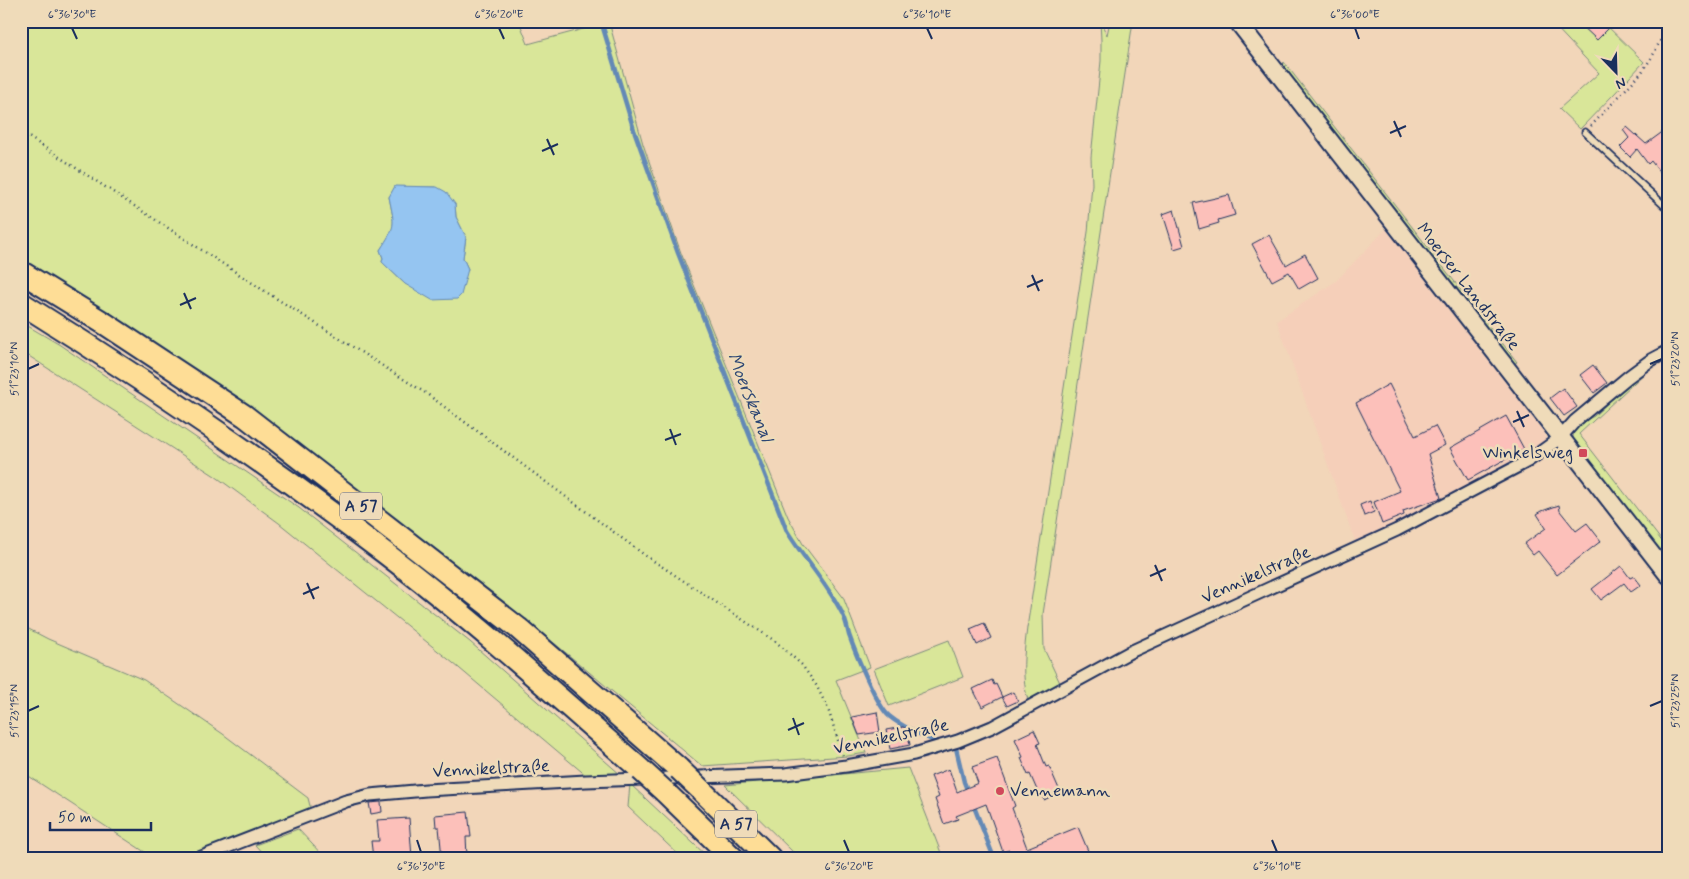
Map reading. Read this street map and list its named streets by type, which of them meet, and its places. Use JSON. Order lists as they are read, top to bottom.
{
  "streets": {
    "highway": ["A 57"],
    "main road": ["Moerser Landstraße"],
    "street": ["Vennikelstraße"]
  },
  "crossings": [
    ["Moerser Landstraße", "Vennikelstraße"]
  ],
  "water": ["Moerskanal"],
  "places": {
    "transit": ["Winkelsweg"],
    "other": ["Vennemann"]
  },
  "scale_bar": "50 m",
  "north": "bottom right",
  "coordinates": [
    "6°36'30\"E",
    "6°36'20\"E",
    "6°36'10\"E",
    "6°36'00\"E",
    "51°23'20\"N",
    "51°23'10\"N",
    "51°23'25\"N",
    "51°23'15\"N"
  ]
}
